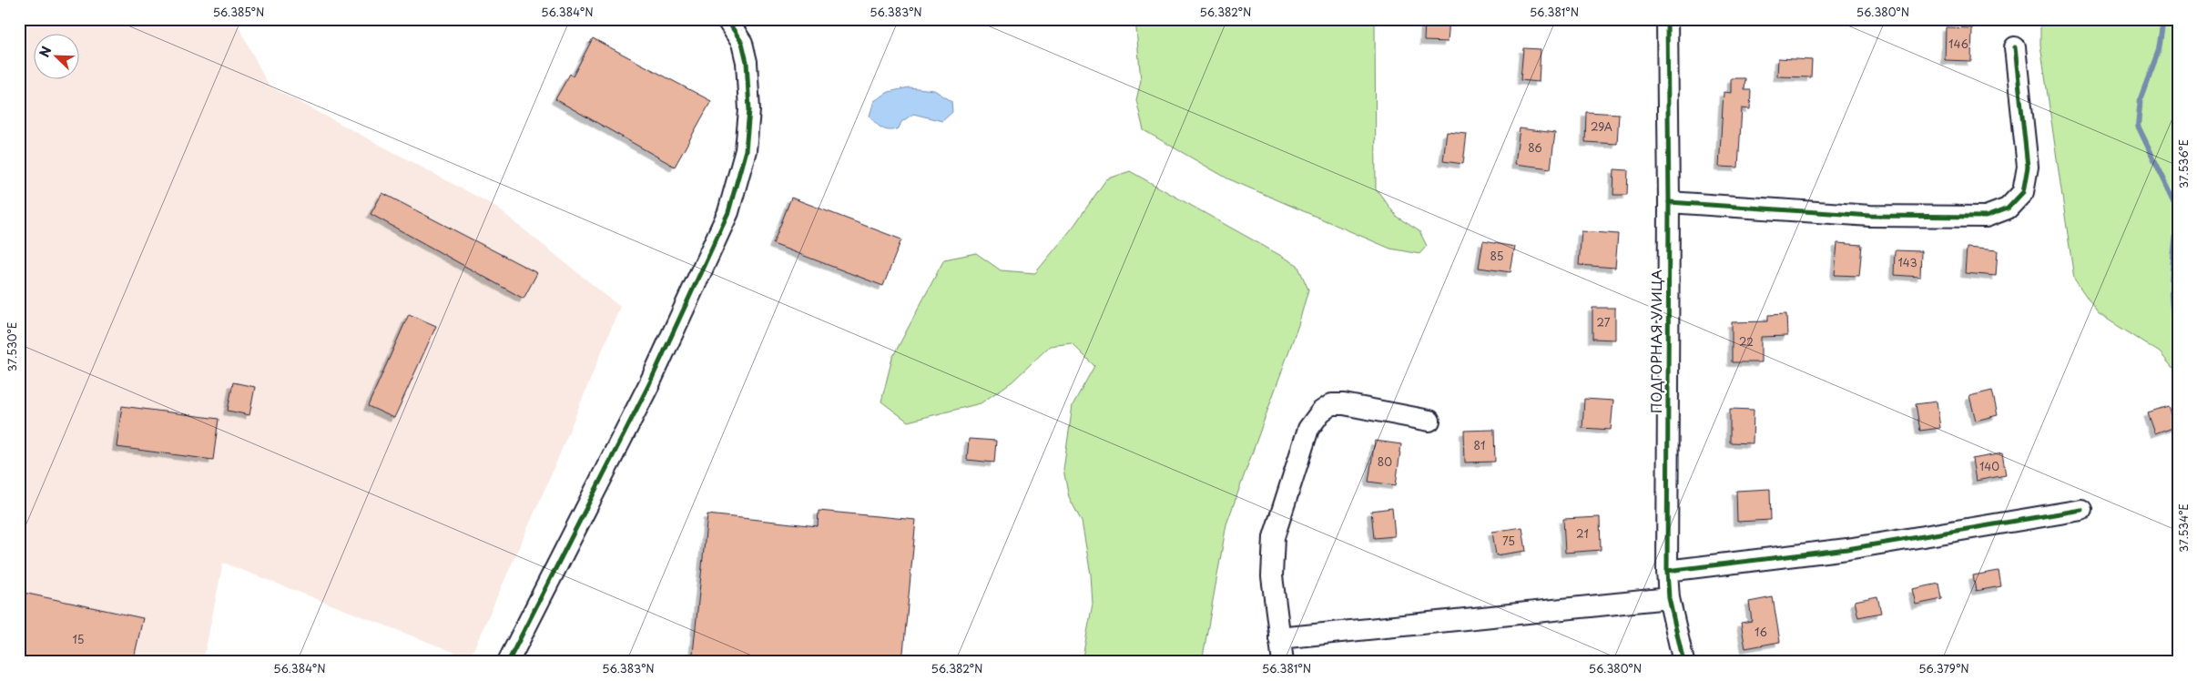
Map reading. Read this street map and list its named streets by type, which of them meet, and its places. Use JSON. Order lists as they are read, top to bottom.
{
  "streets": {
    "street": ["ПОДГОРНАЯ УЛИЦА"]
  },
  "house_numbers": [
    "146",
    "29А",
    "86",
    "85",
    "143",
    "27",
    "22",
    "81",
    "80",
    "140",
    "21",
    "75",
    "16",
    "15"
  ],
  "north": "top left",
  "coordinates": [
    "56.385°N",
    "56.384°N",
    "56.383°N",
    "56.382°N",
    "56.381°N",
    "56.380°N",
    "37.536°E",
    "37.530°E",
    "37.534°E",
    "56.379°N"
  ]
}
